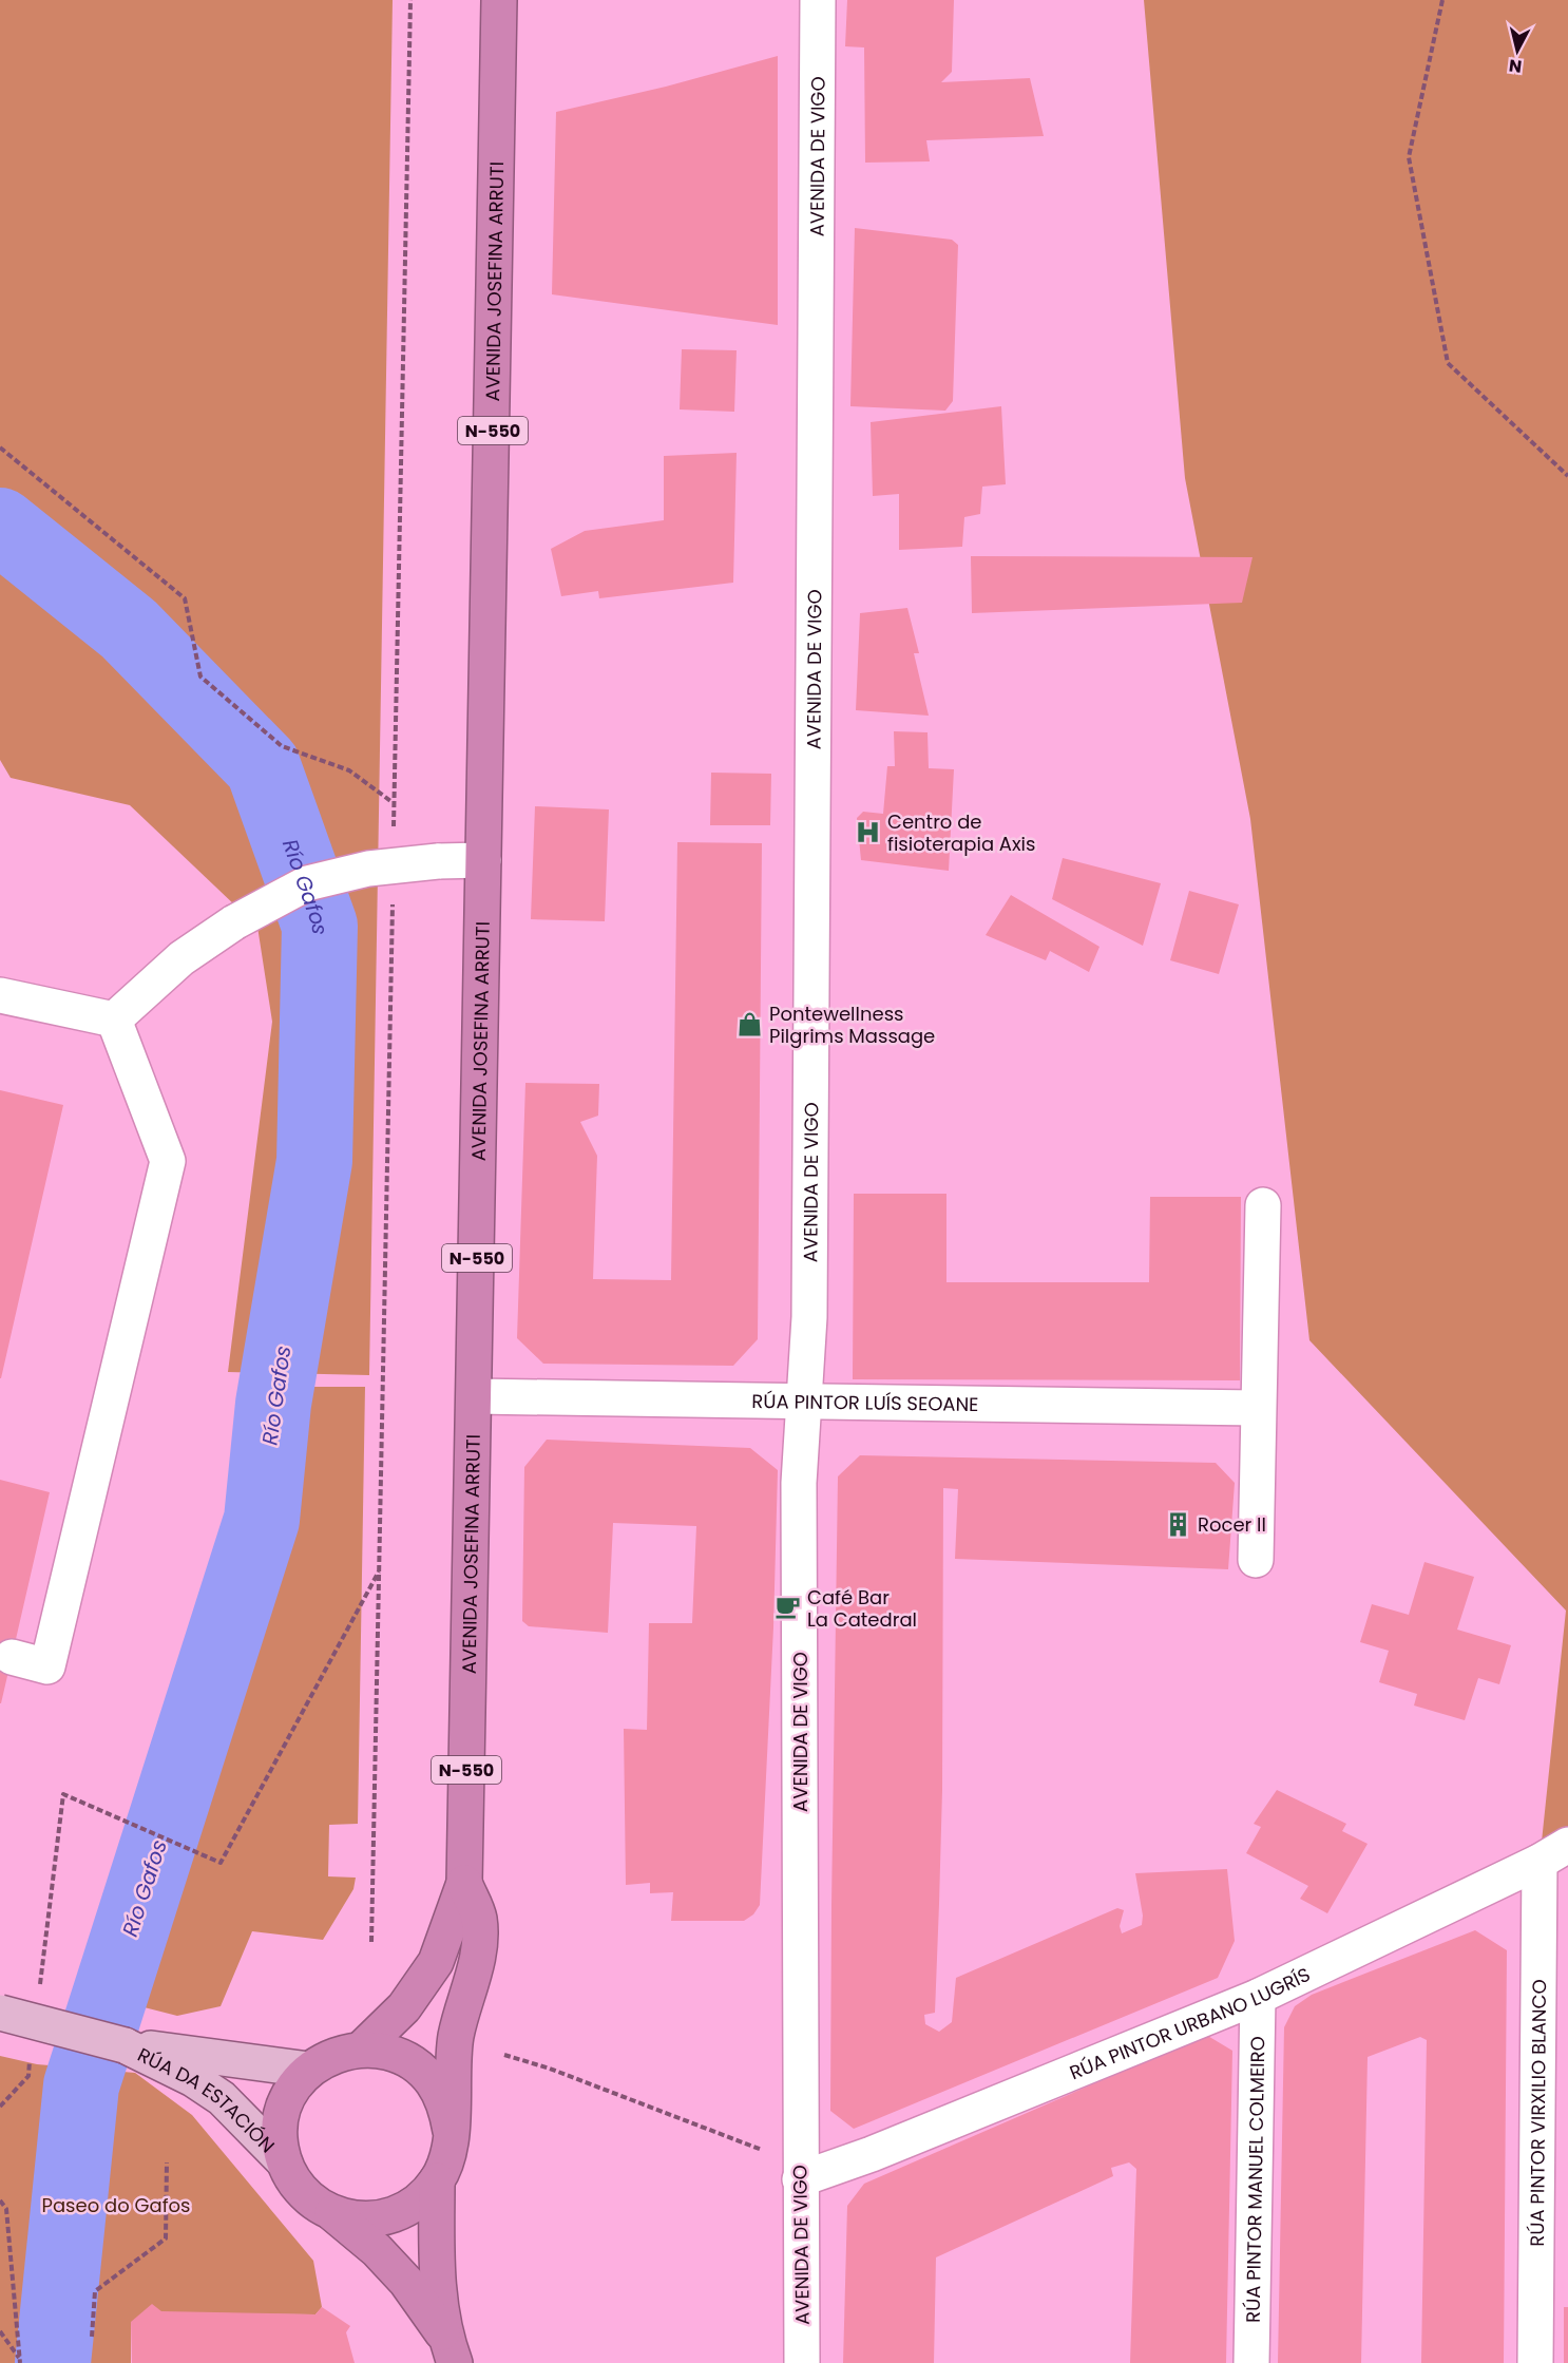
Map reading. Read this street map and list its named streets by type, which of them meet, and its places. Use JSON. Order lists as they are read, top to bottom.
{
  "streets": {
    "highway": ["AVENIDA JOSEFINA ARRUTI", "N-550"],
    "main road": ["RÚA DA ESTACIÓN"],
    "street": [
      "AVENIDA DE VIGO",
      "RÚA PINTOR LUÍS SEOANE",
      "RÚA PINTOR URBANO LUGRÍS",
      "RÚA PINTOR VIRXILIO BLANCO",
      "RÚA PINTOR MANUEL COLMEIRO"
    ]
  },
  "crossings": [
    ["AVENIDA DE VIGO", "RÚA PINTOR LUÍS SEOANE"],
    ["AVENIDA DE VIGO", "RÚA PINTOR URBANO LUGRÍS"],
    ["AVENIDA JOSEFINA ARRUTI", "RÚA PINTOR LUÍS SEOANE"],
    ["AVENIDA JOSEFINA ARRUTI", "RÚA DA ESTACIÓN"],
    ["RÚA PINTOR URBANO LUGRÍS", "RÚA PINTOR VIRXILIO BLANCO"],
    ["RÚA PINTOR URBANO LUGRÍS", "RÚA PINTOR MANUEL COLMEIRO"]
  ],
  "water": ["Río Gafos"],
  "parks": ["Paseo do Gafos"],
  "places": {
    "hospital": ["Centro de fisioterapia Axis"],
    "shop": ["Pontewellness Pilgrims Massage"],
    "building": ["Rocer II"],
    "cafe": ["Café Bar La Catedral"]
  },
  "north": "bottom"
}
